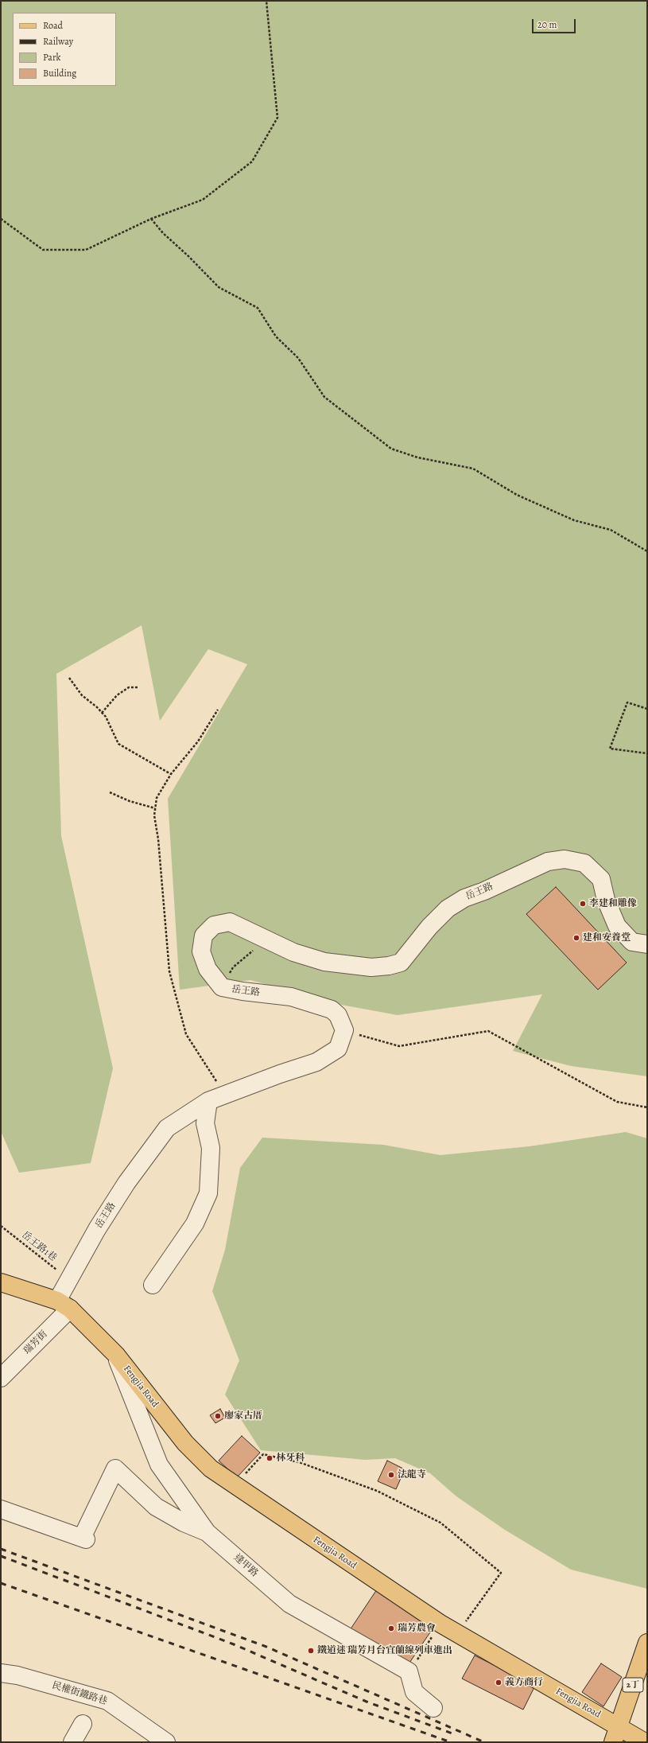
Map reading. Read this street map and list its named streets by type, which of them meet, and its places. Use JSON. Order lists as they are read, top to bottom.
{
  "streets": {
    "main road": ["Fengjia Road", "2丁"],
    "street": [
      "岳王路",
      "瑞芳街",
      "逢甲路",
      "民權街鐵路巷"
    ],
    "path": ["岳王路1巷"]
  },
  "crossings": [
    ["岳王路", "岳王路1巷"],
    ["岳王路", "瑞芳街"],
    ["岳王路", "Fengjia Road"],
    ["瑞芳街", "Fengjia Road"],
    ["Fengjia Road", "逢甲路"],
    ["Fengjia Road", "2丁"]
  ],
  "places": [
    "李建和雕像",
    "建和安養堂",
    "廖家古厝",
    "林牙科",
    "法龍寺",
    "瑞芳農會",
    "鐵道迷 瑞芳月台宜蘭線列車進出",
    "義方商行"
  ],
  "legend": [
    "Road",
    "Railway",
    "Park",
    "Building"
  ],
  "scale_bar": "20 m"
}
